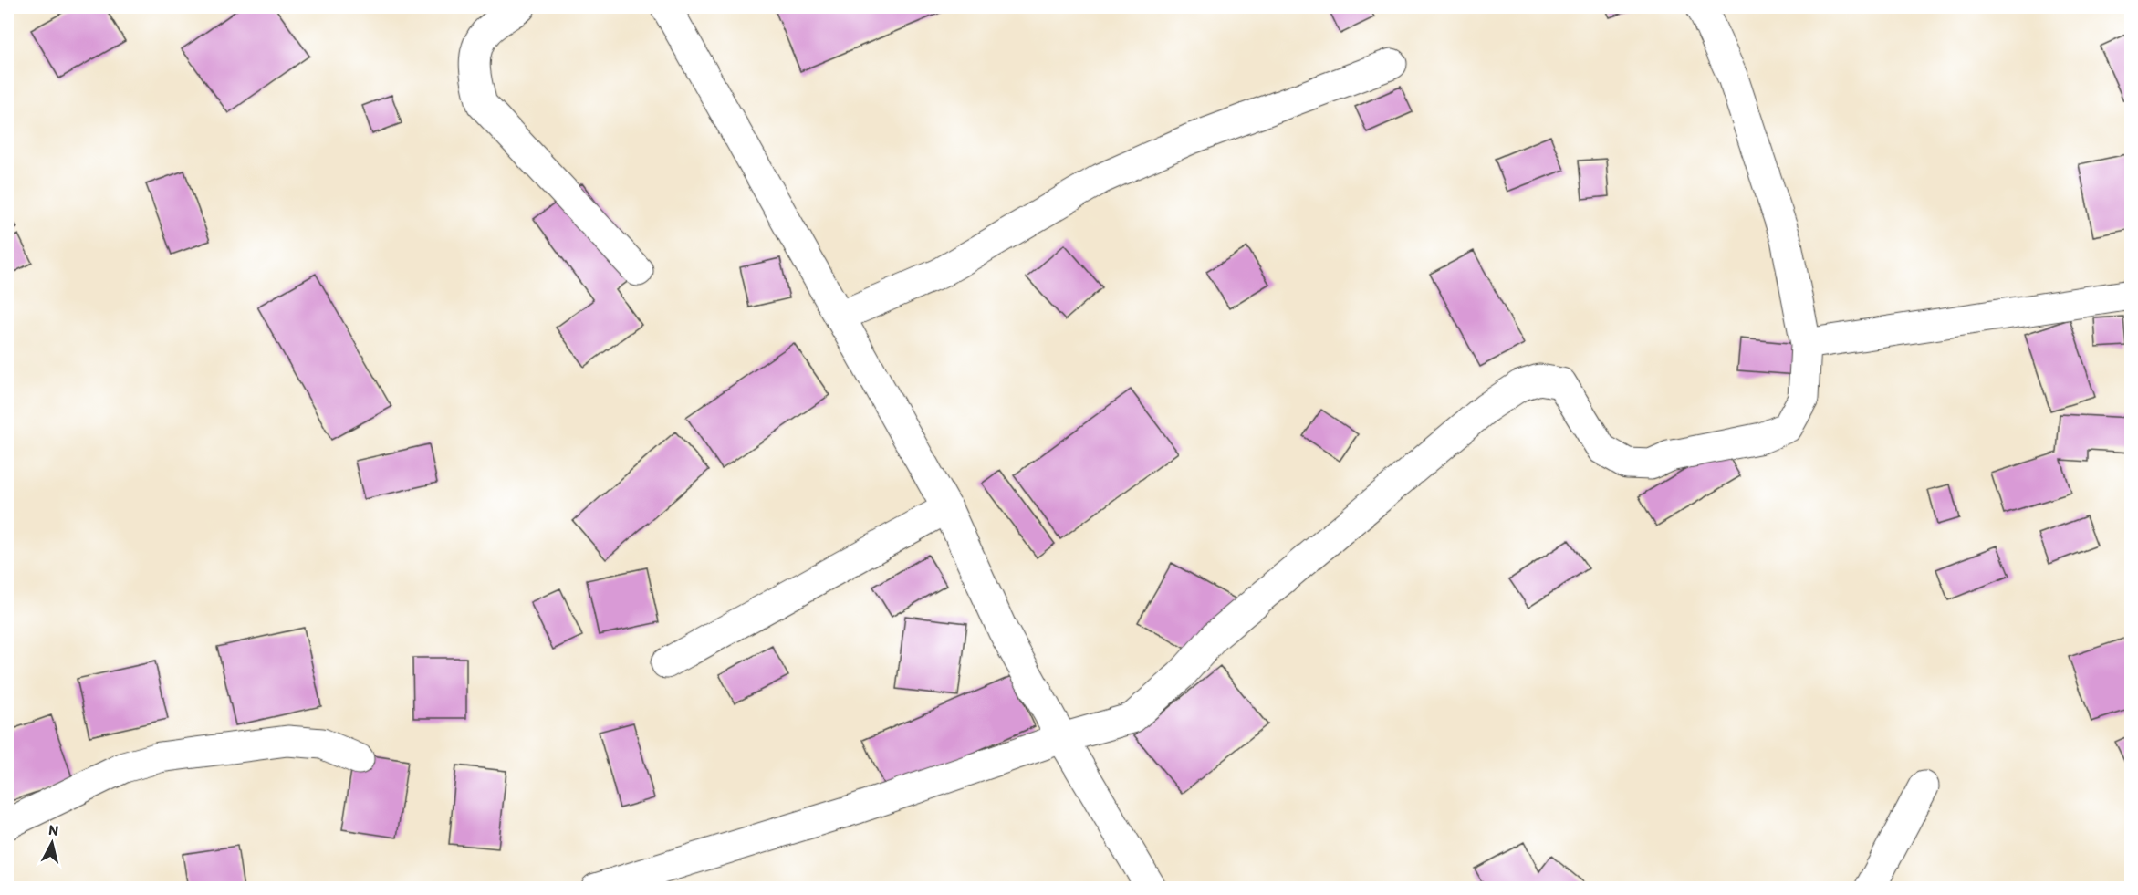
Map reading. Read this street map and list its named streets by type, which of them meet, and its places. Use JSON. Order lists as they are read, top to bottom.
{
  "north": "top"
}
